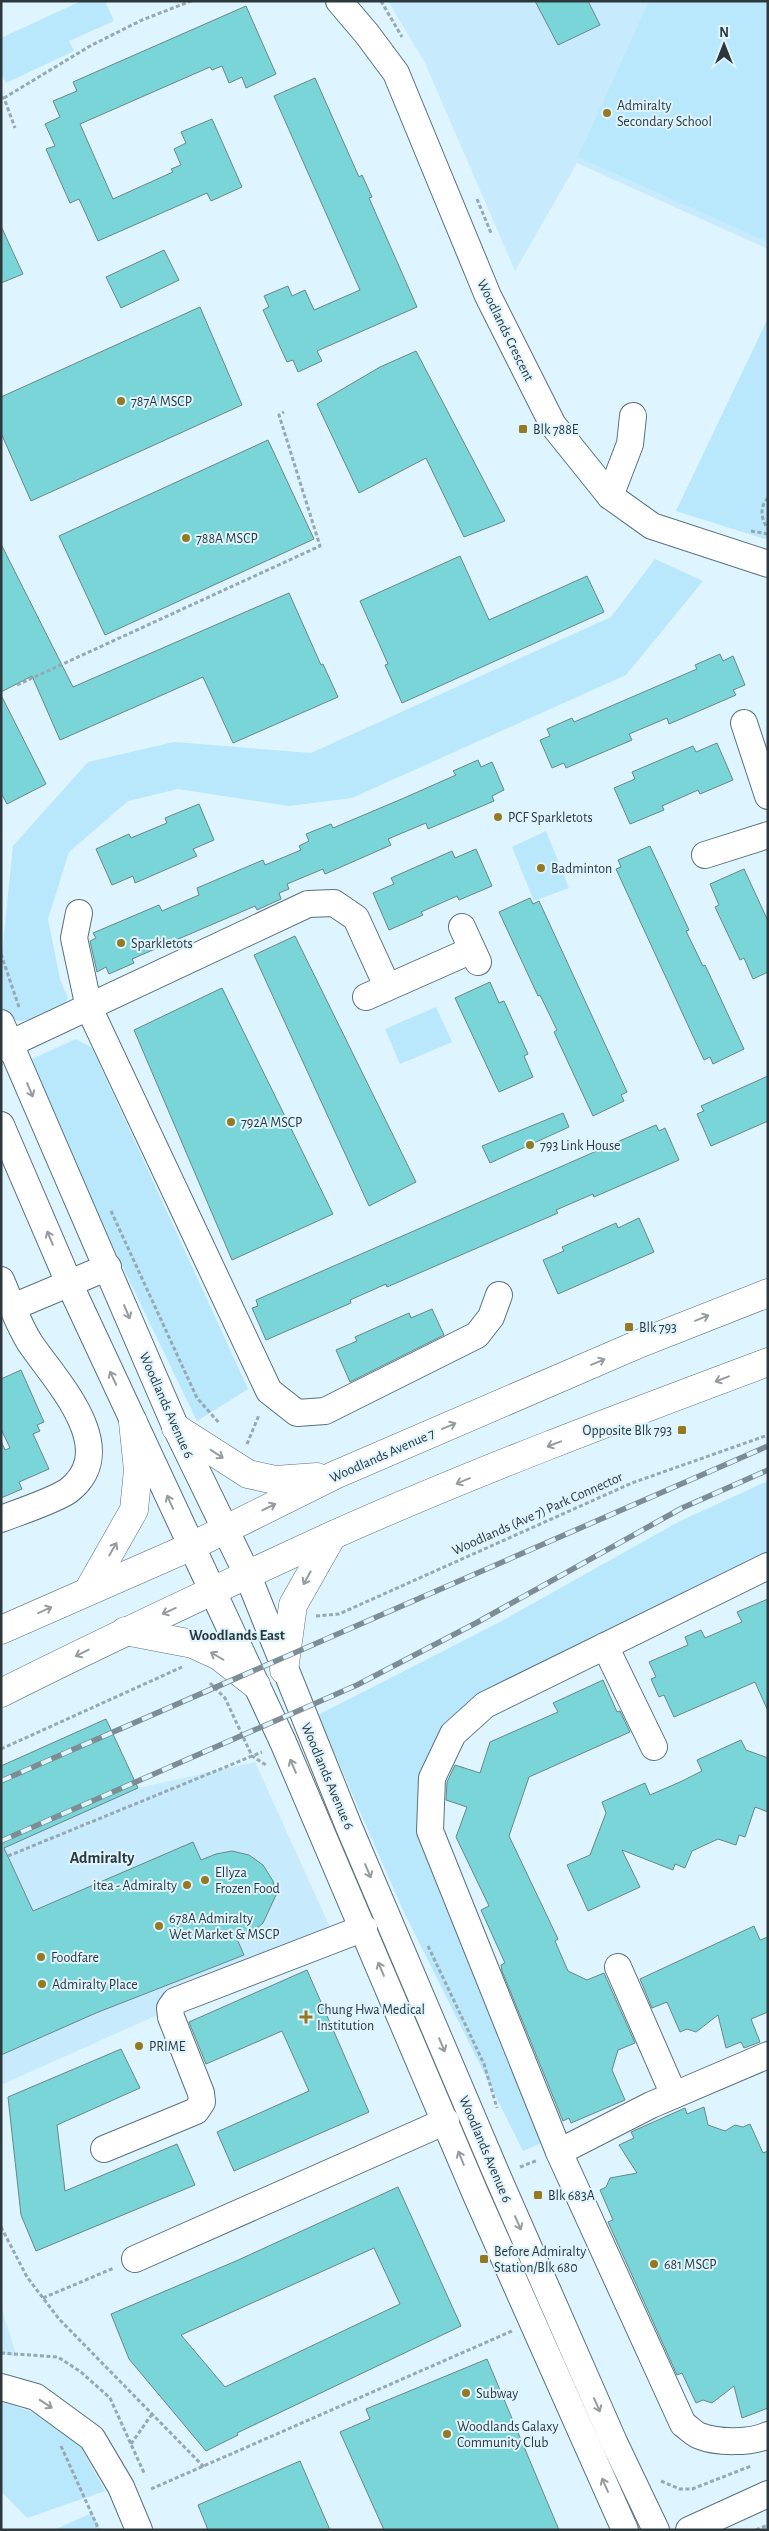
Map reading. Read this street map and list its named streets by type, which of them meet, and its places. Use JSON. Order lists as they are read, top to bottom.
{
  "streets": {
    "main road": ["Woodlands Avenue 7"],
    "street": ["Woodlands Crescent", "Woodlands Avenue 6"],
    "path": ["Woodlands (Ave 7) Park Connector"]
  },
  "crossings": [
    ["Woodlands Avenue 6", "Woodlands Avenue 7"]
  ],
  "districts": ["Woodlands East", "Admiralty"],
  "places": {
    "other": [
      "Admiralty Secondary School",
      "787A MSCP",
      "788A MSCP",
      "PCF Sparkletots",
      "Badminton",
      "Sparkletots",
      "792A MSCP",
      "793 Link House",
      "Ellyza Frozen Food",
      "itea - Admiralty",
      "678A Admiralty Wet Market & MSCP",
      "Foodfare",
      "Admiralty Place",
      "PRIME",
      "681 MSCP",
      "Subway",
      "Woodlands Galaxy Community Club"
    ],
    "transit": [
      "Blk 788E",
      "Blk 793",
      "Opposite Blk 793",
      "Blk 683A",
      "Before Admiralty Station/Blk 680"
    ],
    "health": ["Chung Hwa Medical Institution"]
  },
  "north": "top"
}
